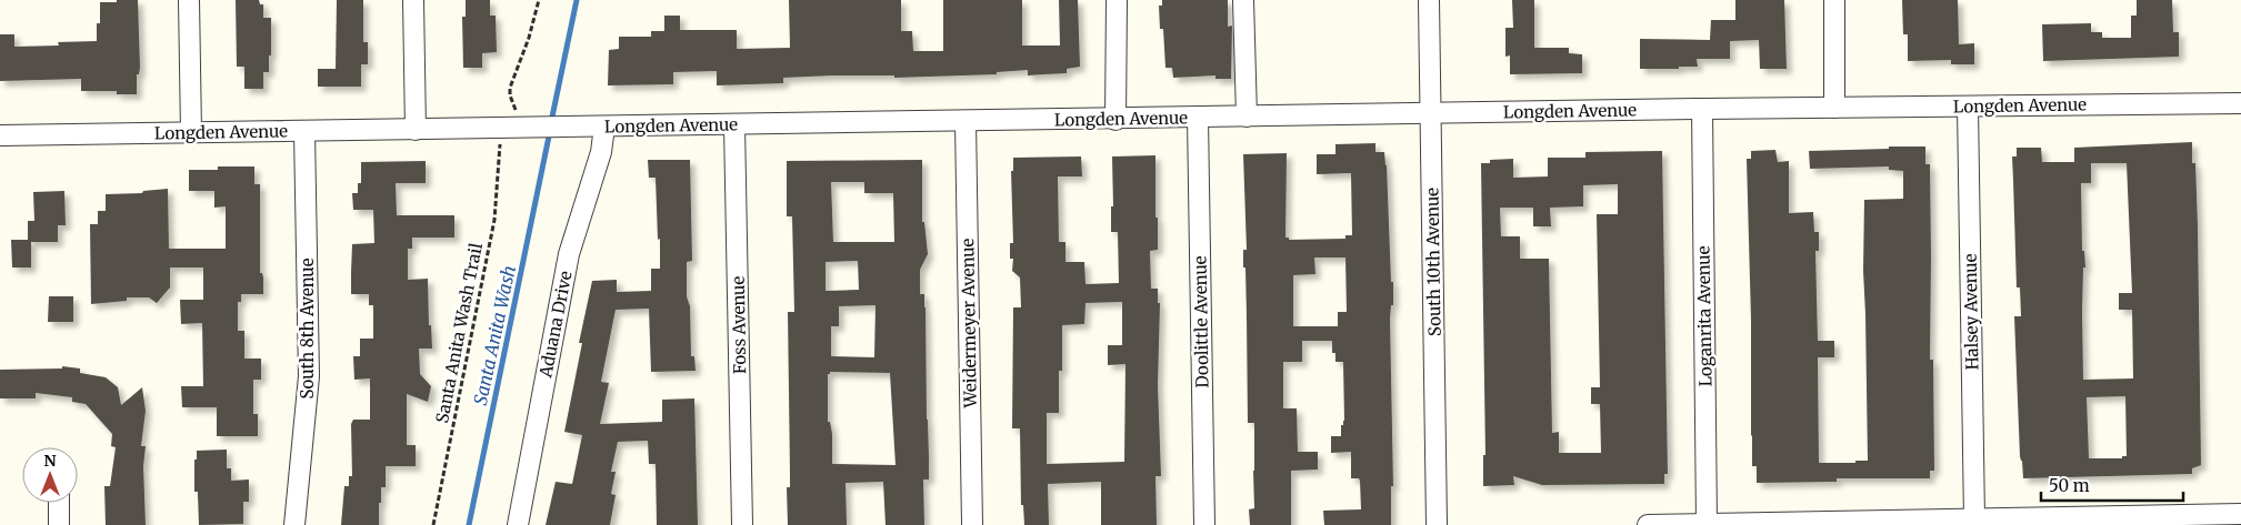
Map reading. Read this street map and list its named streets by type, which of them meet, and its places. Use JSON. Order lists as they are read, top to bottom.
{
  "streets": {
    "street": [
      "Longden Avenue",
      "South 10th Avenue",
      "Halsey Avenue",
      "Loganrita Avenue",
      "Doolittle Avenue",
      "Weidermeyer Avenue",
      "Aduana Drive",
      "Foss Avenue",
      "South 8th Avenue"
    ],
    "path": ["Santa Anita Wash Trail"]
  },
  "crossings": [
    ["Longden Avenue", "South 10th Avenue"],
    ["Longden Avenue", "Halsey Avenue"],
    ["Longden Avenue", "Loganrita Avenue"],
    ["Longden Avenue", "Doolittle Avenue"],
    ["Longden Avenue", "Weidermeyer Avenue"],
    ["Longden Avenue", "Aduana Drive"],
    ["Longden Avenue", "Foss Avenue"],
    ["Longden Avenue", "South 8th Avenue"]
  ],
  "water": ["Santa Anita Wash"],
  "scale_bar": "50 m",
  "north": "top"
}
